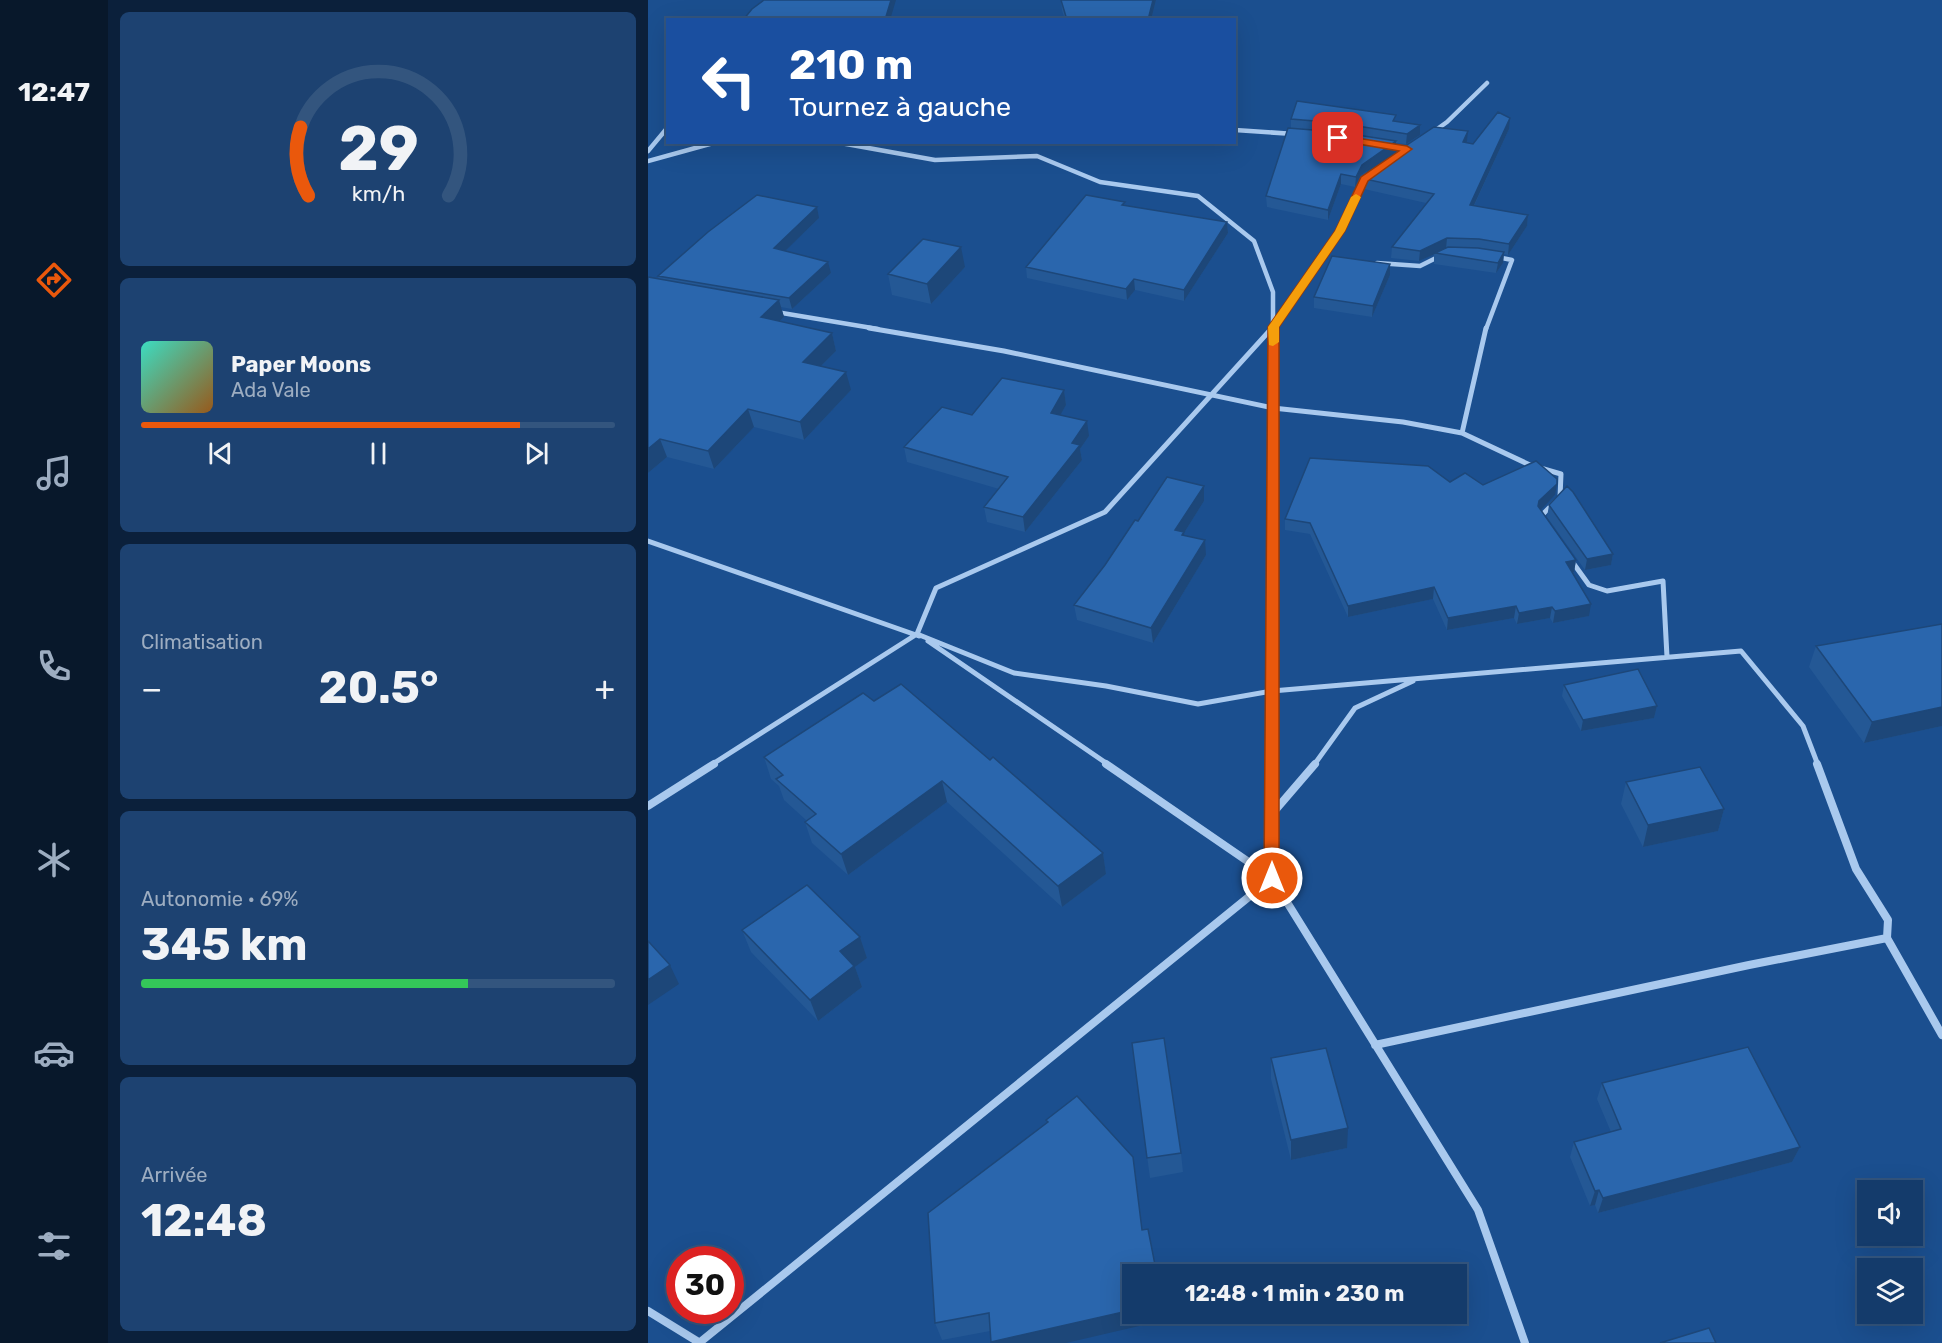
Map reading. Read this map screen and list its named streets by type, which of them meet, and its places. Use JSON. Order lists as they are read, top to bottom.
{
  "page": {
    "tabs": "12:47",
    "turn": ["210 m", "Tournez à gauche"],
    "song": ["Paper Moons", "Ada Vale"],
    "tile": [
      "Climatisation",
      ["Autonomie · 69%", "345 km"],
      ["Arrivée", "12:48"]
    ],
    "heat": ["−", "20.5°", "+"],
    "limit": "30",
    "trip": "12:48 · 1 min · 230 m",
    "gauge": ["29", "km/h"]
  }
}
